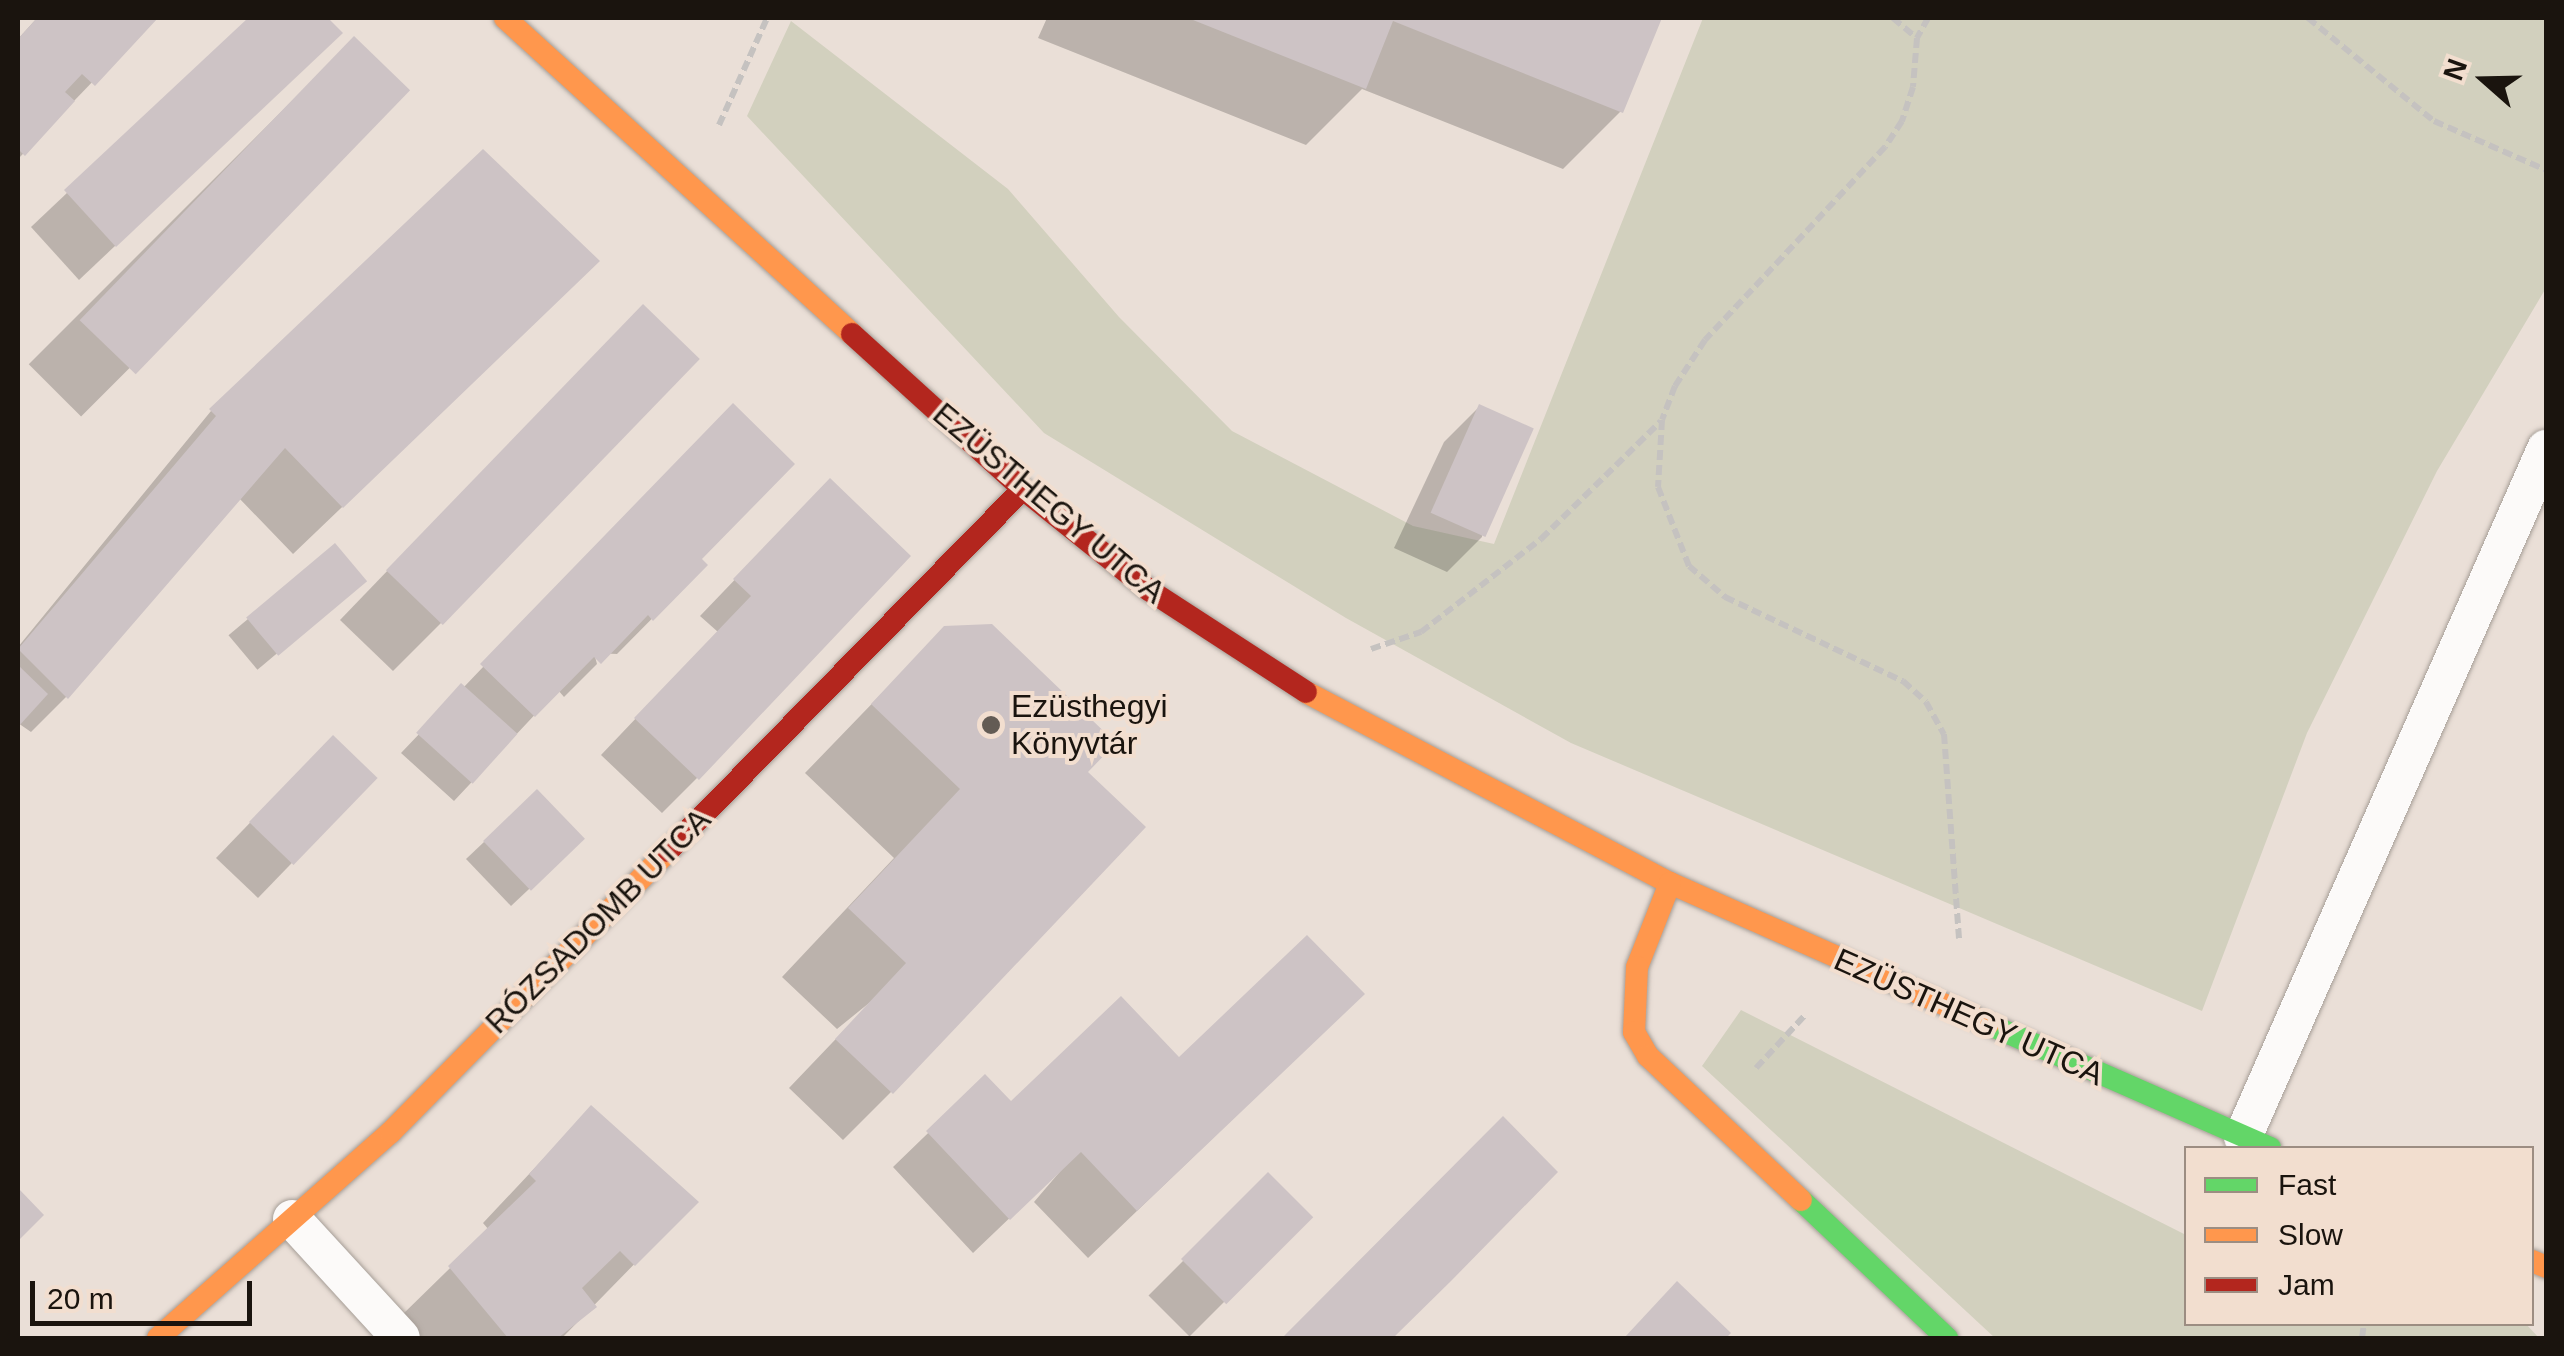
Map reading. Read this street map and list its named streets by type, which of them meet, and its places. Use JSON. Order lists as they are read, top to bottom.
{
  "streets": {
    "street": ["EZÜSTHEGY UTCA", "RÓZSADOMB UTCA"]
  },
  "crossings": [
    ["EZÜSTHEGY UTCA", "RÓZSADOMB UTCA"]
  ],
  "places": ["Ezüsthegyi Könyvtár"],
  "legend": ["Fast", "Slow", "Jam"],
  "scale_bar": "20 m",
  "north": "left"
}
